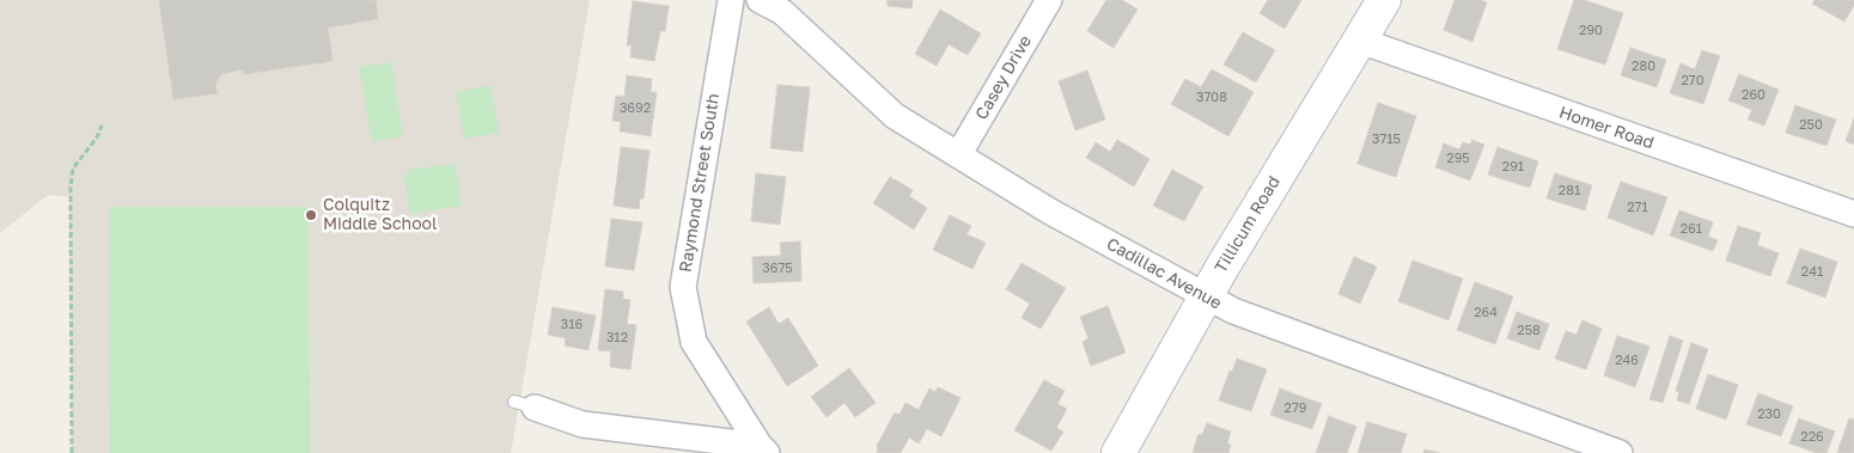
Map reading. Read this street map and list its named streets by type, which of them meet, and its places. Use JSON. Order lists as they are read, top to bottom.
{
  "streets": {
    "main road": ["Tillicum Road"],
    "street": [
      "Casey Drive",
      "Homer Road",
      "Raymond Street South",
      "Cadillac Avenue"
    ]
  },
  "crossings": [
    ["Casey Drive", "Cadillac Avenue"],
    ["Homer Road", "Tillicum Road"],
    ["Tillicum Road", "Cadillac Avenue"]
  ],
  "places": ["Colquitz Middle School"],
  "house_numbers": [
    "290",
    "280",
    "270",
    "260",
    "3708",
    "3692",
    "250",
    "3715",
    "295",
    "291",
    "281",
    "271",
    "261",
    "3675",
    "241",
    "264",
    "316",
    "258",
    "312",
    "246",
    "279",
    "230",
    "226"
  ]
}
